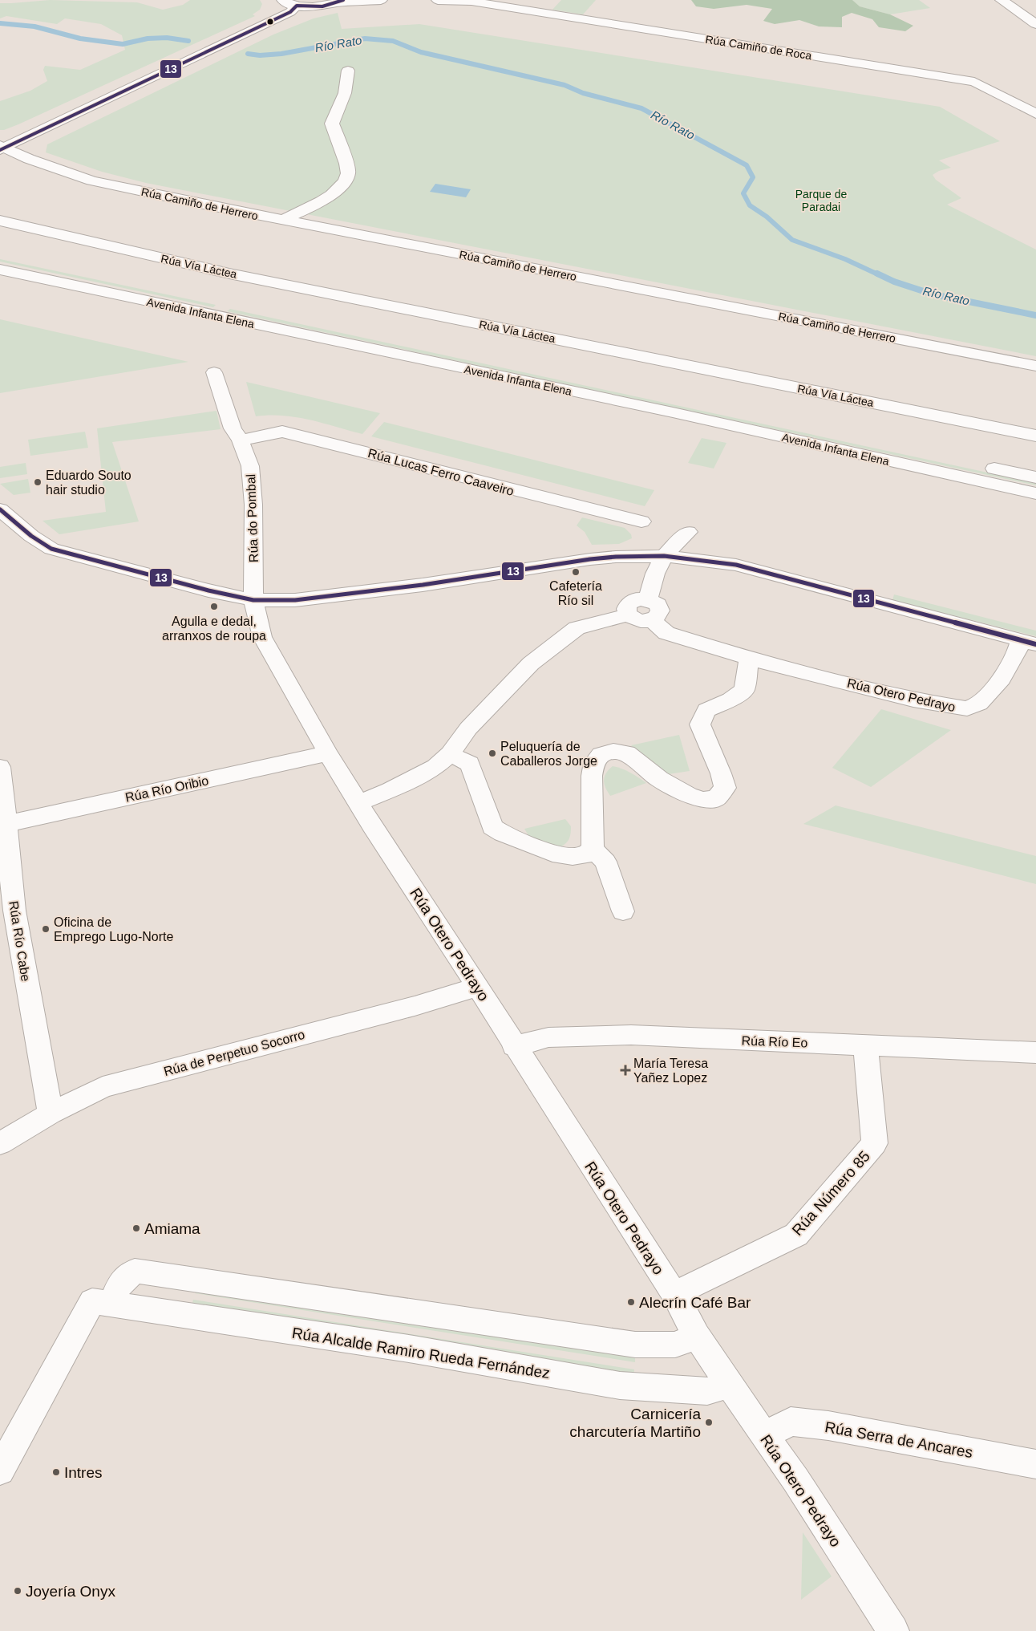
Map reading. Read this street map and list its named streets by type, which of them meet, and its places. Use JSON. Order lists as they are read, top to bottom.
{
  "streets": {
    "street": [
      "Rúa Camiño de Roca",
      "Rúa Camiño de Herrero",
      "Rúa Vía Láctea",
      "Avenida Infanta Elena",
      "Rúa Lucas Ferro Caaveiro",
      "Rúa do Pombal",
      "Rúa Otero Pedrayo",
      "Rúa Río Oribio",
      "Rúa Río Cabe",
      "Rúa Río Eo",
      "Rúa de Perpetuo Socorro",
      "Rúa Número 85",
      "Rúa Alcalde Ramiro Rueda Fernández",
      "Rúa Serra de Ancares"
    ]
  },
  "crossings": [
    ["Rúa Lucas Ferro Caaveiro", "Rúa do Pombal"],
    ["Rúa do Pombal", "Rúa Otero Pedrayo"],
    ["Rúa Otero Pedrayo", "Rúa Río Oribio"],
    ["Rúa Otero Pedrayo", "Rúa Río Eo"],
    ["Rúa Otero Pedrayo", "Rúa de Perpetuo Socorro"],
    ["Rúa Otero Pedrayo", "Rúa Número 85"],
    ["Rúa Otero Pedrayo", "Rúa Alcalde Ramiro Rueda Fernández"],
    ["Rúa Otero Pedrayo", "Rúa Serra de Ancares"],
    ["Rúa Río Oribio", "Rúa Río Cabe"],
    ["Rúa Río Cabe", "Rúa de Perpetuo Socorro"],
    ["Rúa Río Eo", "Rúa Número 85"]
  ],
  "water": ["Río Rato"],
  "parks": ["Parque de Paradai"],
  "places": {
    "other": [
      "Eduardo Souto hair studio",
      "Cafetería Río sil",
      "Agulla e dedal, arranxos de roupa",
      "Peluquería de Caballeros Jorge",
      "Oficina de Emprego Lugo-Norte",
      "Amiama",
      "Alecrín Café Bar",
      "Carnicería charcutería Martiño",
      "Intres",
      "Joyería Onyx"
    ],
    "health": ["María Teresa Yañez Lopez"]
  },
  "lines": ["transit line 13"]
}
